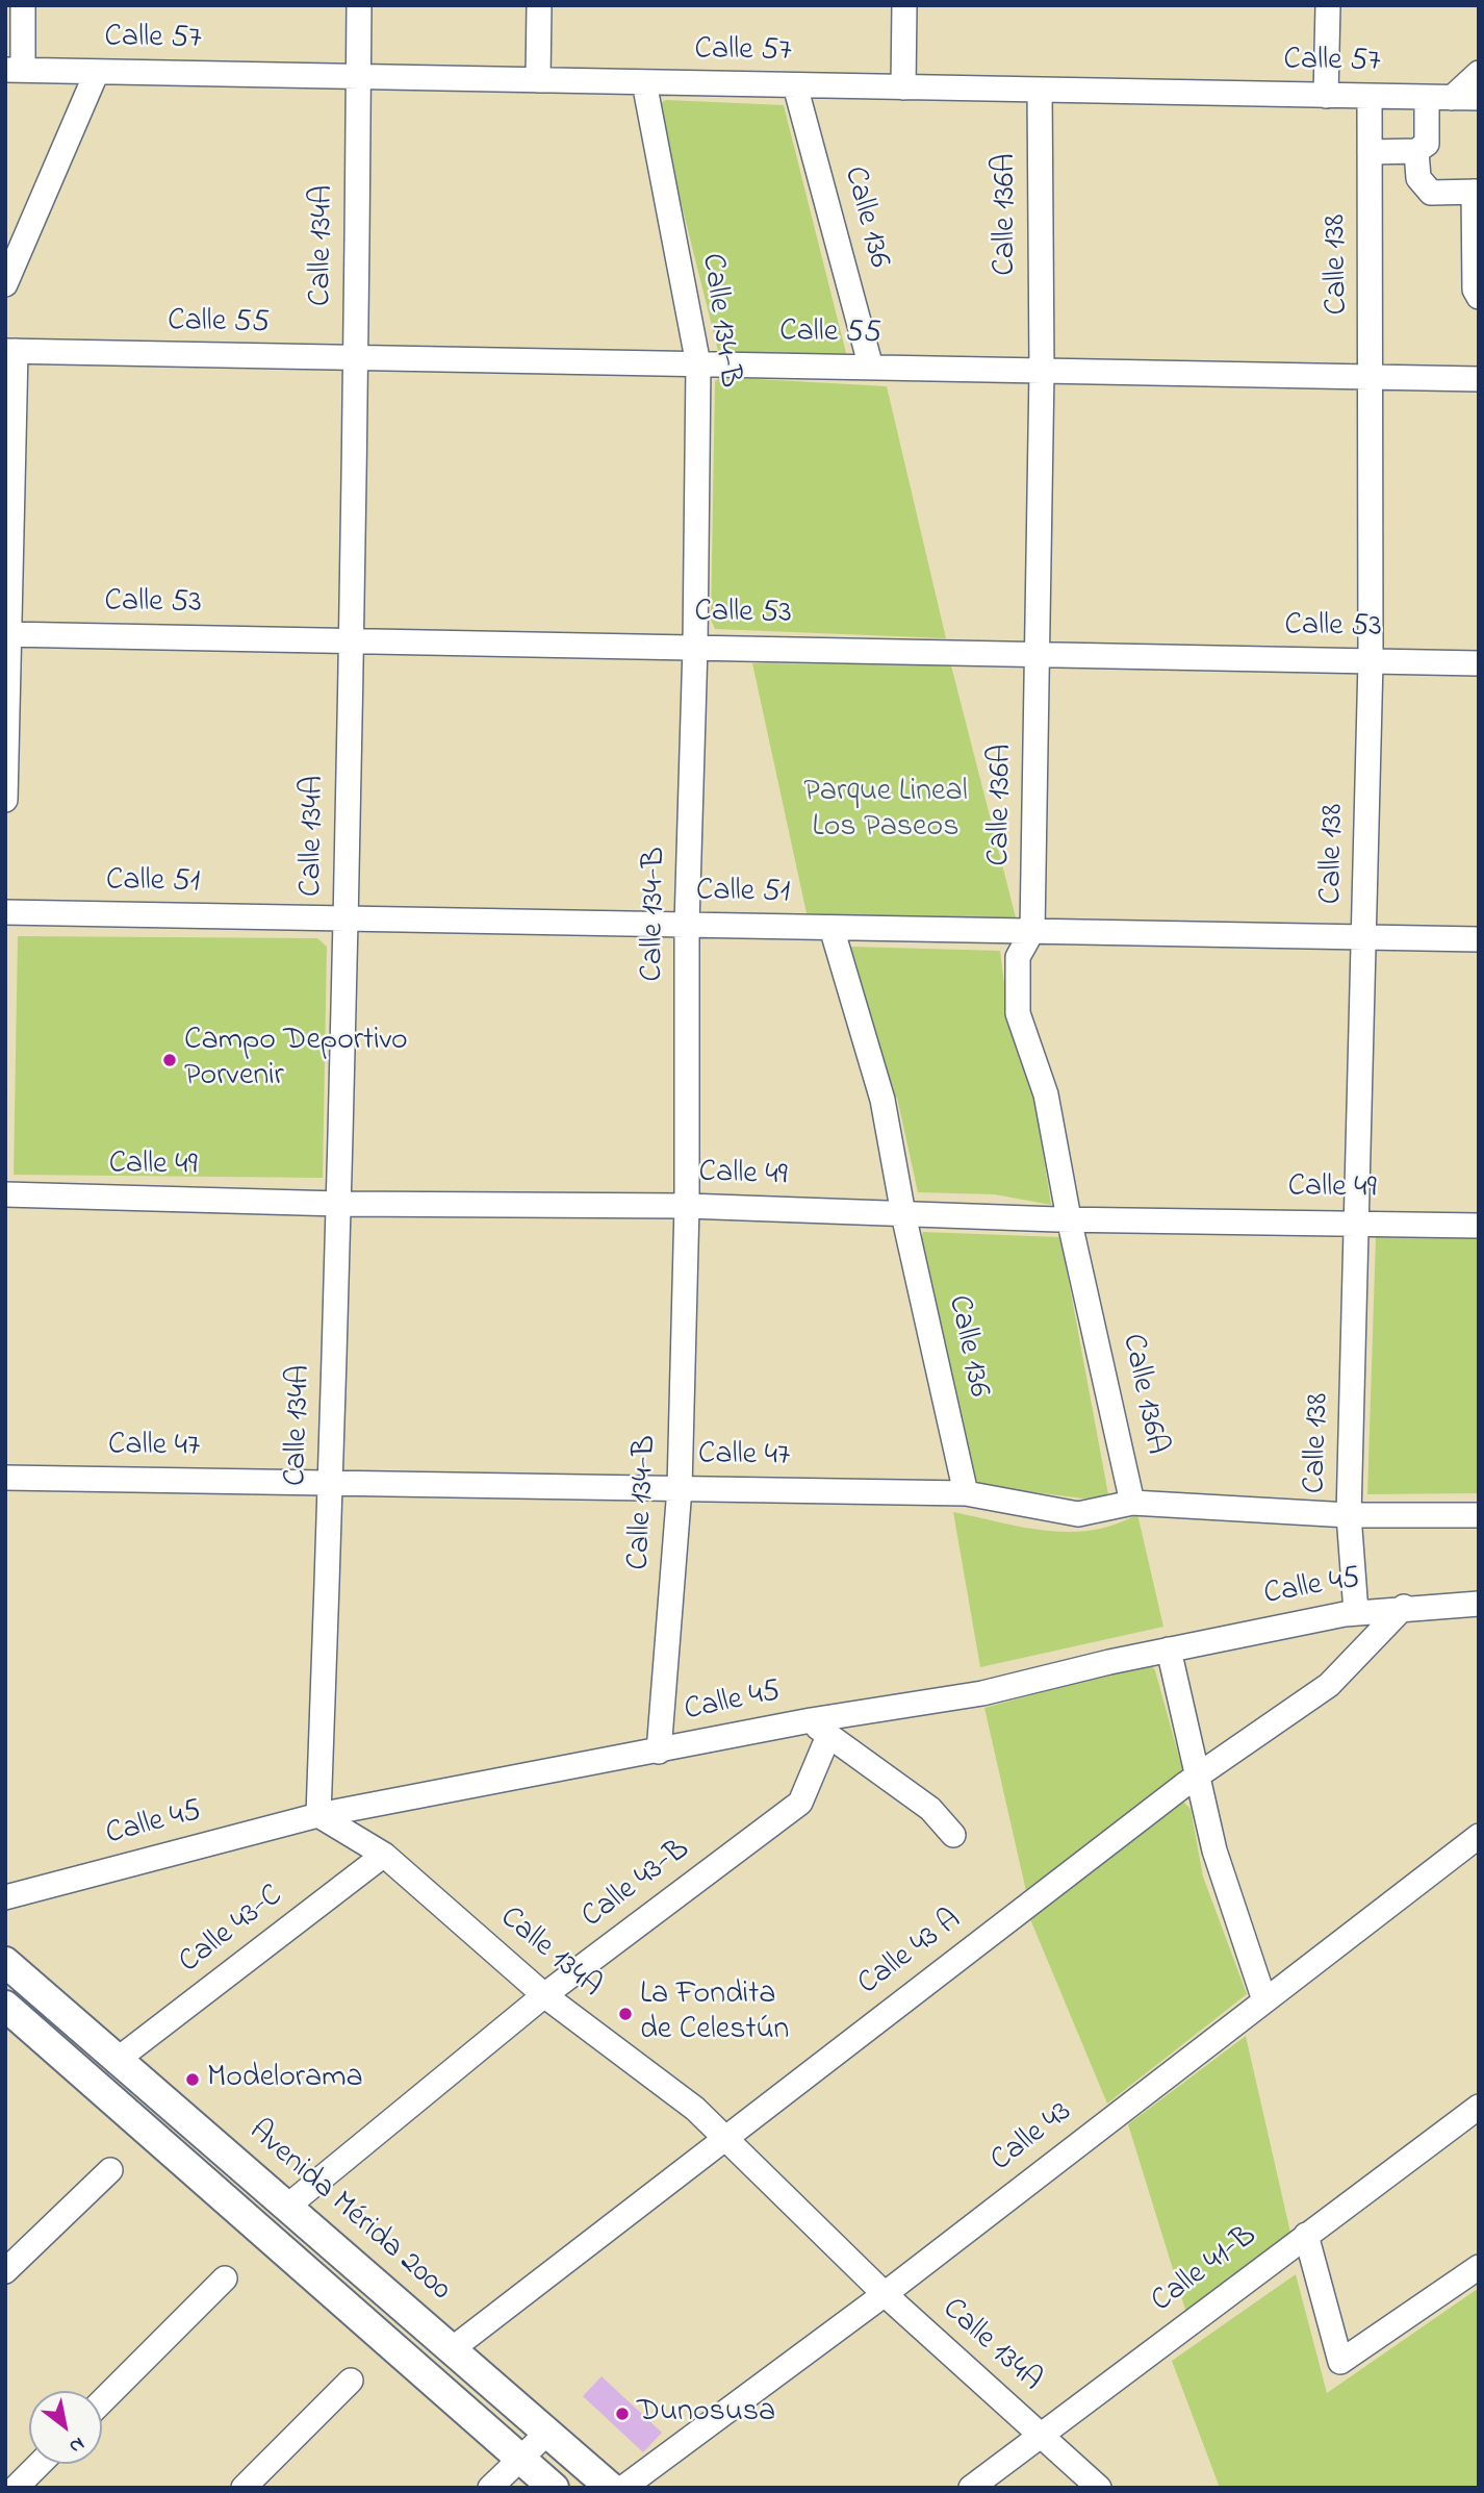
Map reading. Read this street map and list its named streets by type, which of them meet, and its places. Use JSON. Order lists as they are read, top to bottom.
{
  "streets": {
    "main road": ["Avenida Mérida 2000"],
    "street": [
      "Calle 57",
      "Calle 136A",
      "Calle 136",
      "Calle 134A",
      "Calle 138",
      "Calle 134-B",
      "Calle 55",
      "Calle 53",
      "Calle 51",
      "Calle 49",
      "Calle 47",
      "Calle 45",
      "Calle 43-B",
      "Calle 43-C",
      "Calle 43 A",
      "Calle 43",
      "Calle 41-B"
    ]
  },
  "crossings": [
    ["Calle 57", "Calle 136A"],
    ["Calle 57", "Calle 136"],
    ["Calle 57", "Calle 134A"],
    ["Calle 57", "Calle 138"],
    ["Calle 57", "Calle 134-B"],
    ["Calle 136A", "Calle 55"],
    ["Calle 136A", "Calle 53"],
    ["Calle 136A", "Calle 51"],
    ["Calle 136A", "Calle 49"],
    ["Calle 136A", "Calle 47"],
    ["Calle 136", "Calle 55"],
    ["Calle 136", "Calle 51"],
    ["Calle 136", "Calle 49"],
    ["Calle 136", "Calle 47"],
    ["Calle 134A", "Calle 55"],
    ["Calle 134A", "Calle 53"],
    ["Calle 134A", "Calle 51"],
    ["Calle 134A", "Calle 49"],
    ["Calle 134A", "Calle 47"],
    ["Calle 134A", "Calle 45"],
    ["Calle 134A", "Calle 43-B"],
    ["Calle 134A", "Calle 43-C"],
    ["Calle 134A", "Calle 43 A"],
    ["Calle 134A", "Calle 43"],
    ["Calle 134A", "Calle 41-B"],
    ["Calle 138", "Calle 55"],
    ["Calle 138", "Calle 53"],
    ["Calle 138", "Calle 51"],
    ["Calle 138", "Calle 49"],
    ["Calle 138", "Calle 47"],
    ["Calle 138", "Calle 45"],
    ["Calle 134-B", "Calle 55"],
    ["Calle 134-B", "Calle 53"],
    ["Calle 134-B", "Calle 51"],
    ["Calle 134-B", "Calle 49"],
    ["Calle 134-B", "Calle 47"],
    ["Calle 134-B", "Calle 45"],
    ["Calle 45", "Calle 43-B"],
    ["Calle 45", "Calle 43 A"],
    ["Calle 43-B", "Avenida Mérida 2000"],
    ["Calle 43-C", "Avenida Mérida 2000"],
    ["Calle 43 A", "Avenida Mérida 2000"]
  ],
  "parks": ["Parque Lineal Los Paseos"],
  "places": [
    "Campo Deportivo Porvenir",
    "La Fondita de Celestún",
    "Modelorama",
    "Dunosusa"
  ],
  "north": "bottom right"
}
